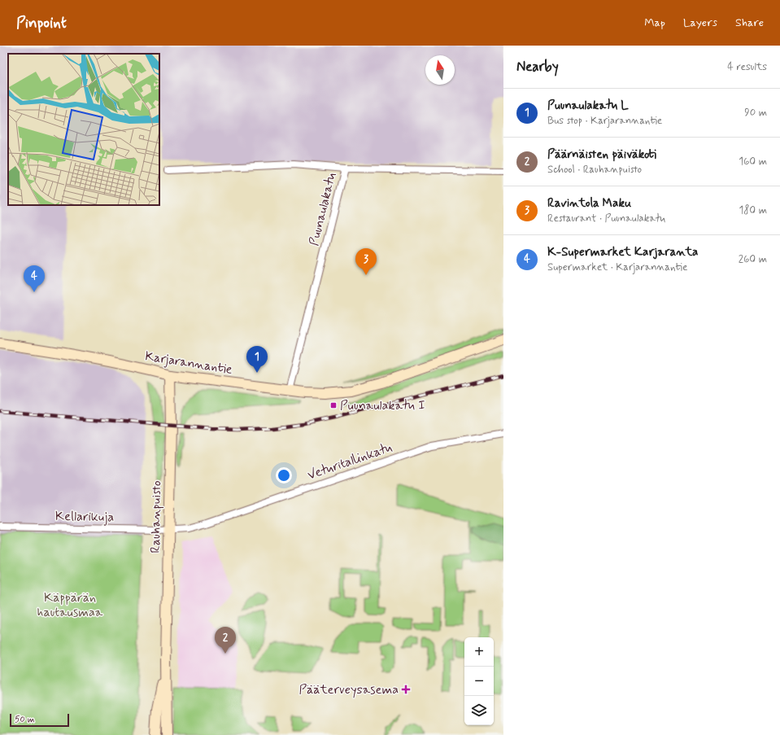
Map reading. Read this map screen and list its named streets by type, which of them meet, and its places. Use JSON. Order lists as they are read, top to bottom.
{
  "streets": {
    "main road": ["Karjarannantie", "Rauhanpuisto"],
    "street": ["Puunaulakatu", "Veturitallinkatu", "Kellarikuja"]
  },
  "crossings": [
    ["Puunaulakatu", "Karjarannantie"],
    ["Karjarannantie", "Rauhanpuisto"],
    ["Veturitallinkatu", "Kellarikuja"],
    ["Veturitallinkatu", "Rauhanpuisto"],
    ["Kellarikuja", "Rauhanpuisto"]
  ],
  "parks": ["Käppärän hautausmaa"],
  "places": {
    "transit": ["Puunaulakatu I"],
    "health": ["Pääterveysasema"]
  },
  "scale_bar": "50 m",
  "north": "top",
  "page": {
    "header": "Pinpoint",
    "nav": ["Map", "Layers", "Share"],
    "heading": ["Nearby", "4 results"],
    "list": [
      {
        "mark": "1",
        "name": "Puunaulakatu L",
        "note": "Bus stop · Karjarannantie",
        "value": "90 m"
      },
      {
        "mark": "2",
        "name": "Päärnäisten päiväkoti",
        "note": "School · Rauhanpuisto",
        "value": "160 m"
      },
      {
        "mark": "3",
        "name": "Ravintola Maku",
        "note": "Restaurant · Puunaulakatu",
        "value": "180 m"
      },
      {
        "mark": "4",
        "name": "K-Supermarket Karjaranta",
        "note": "Supermarket · Karjarannantie",
        "value": "260 m"
      }
    ],
    "pins": [
      "3",
      "4",
      "1",
      "2"
    ],
    "map_buttons": ["+", "−"],
    "scale": "50 m"
  }
}
